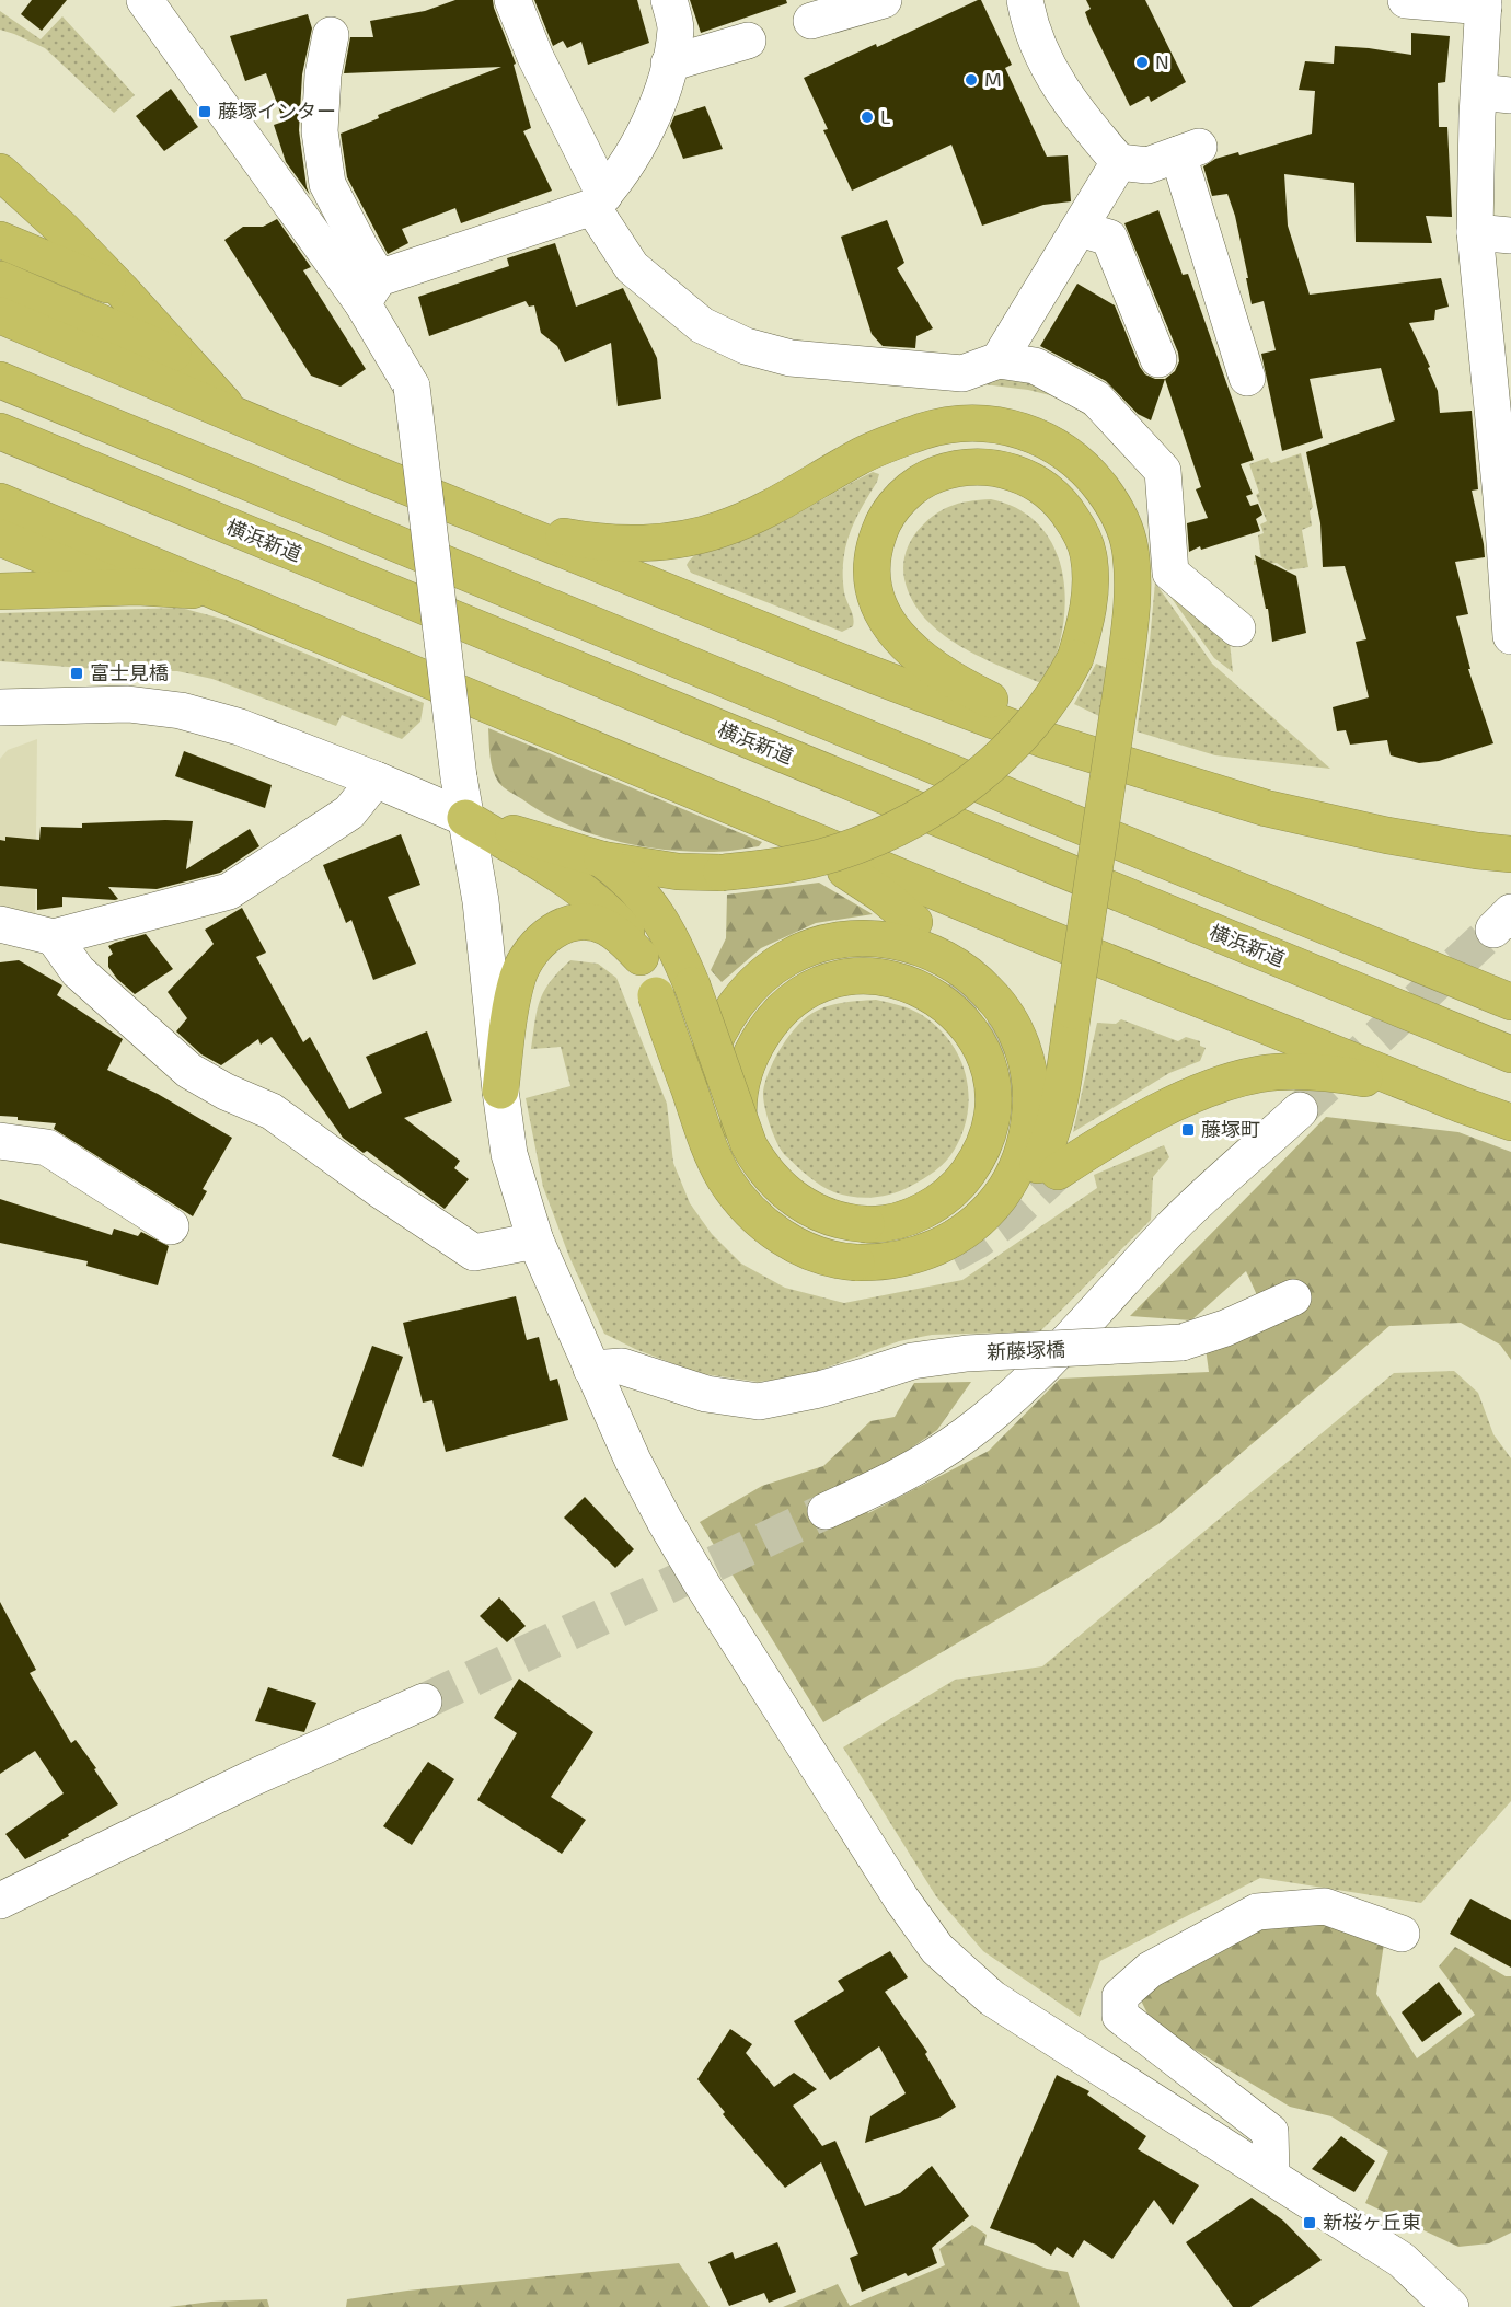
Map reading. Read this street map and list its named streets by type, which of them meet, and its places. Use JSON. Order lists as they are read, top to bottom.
{
  "streets": {
    "highway": ["横浜新道"],
    "street": ["新藤塚橋"]
  },
  "places": {
    "other": ["N", "M", "L"],
    "transit": [
      "藤塚インター",
      "富士見橋",
      "藤塚町",
      "新桜ヶ丘東"
    ]
  }
}
